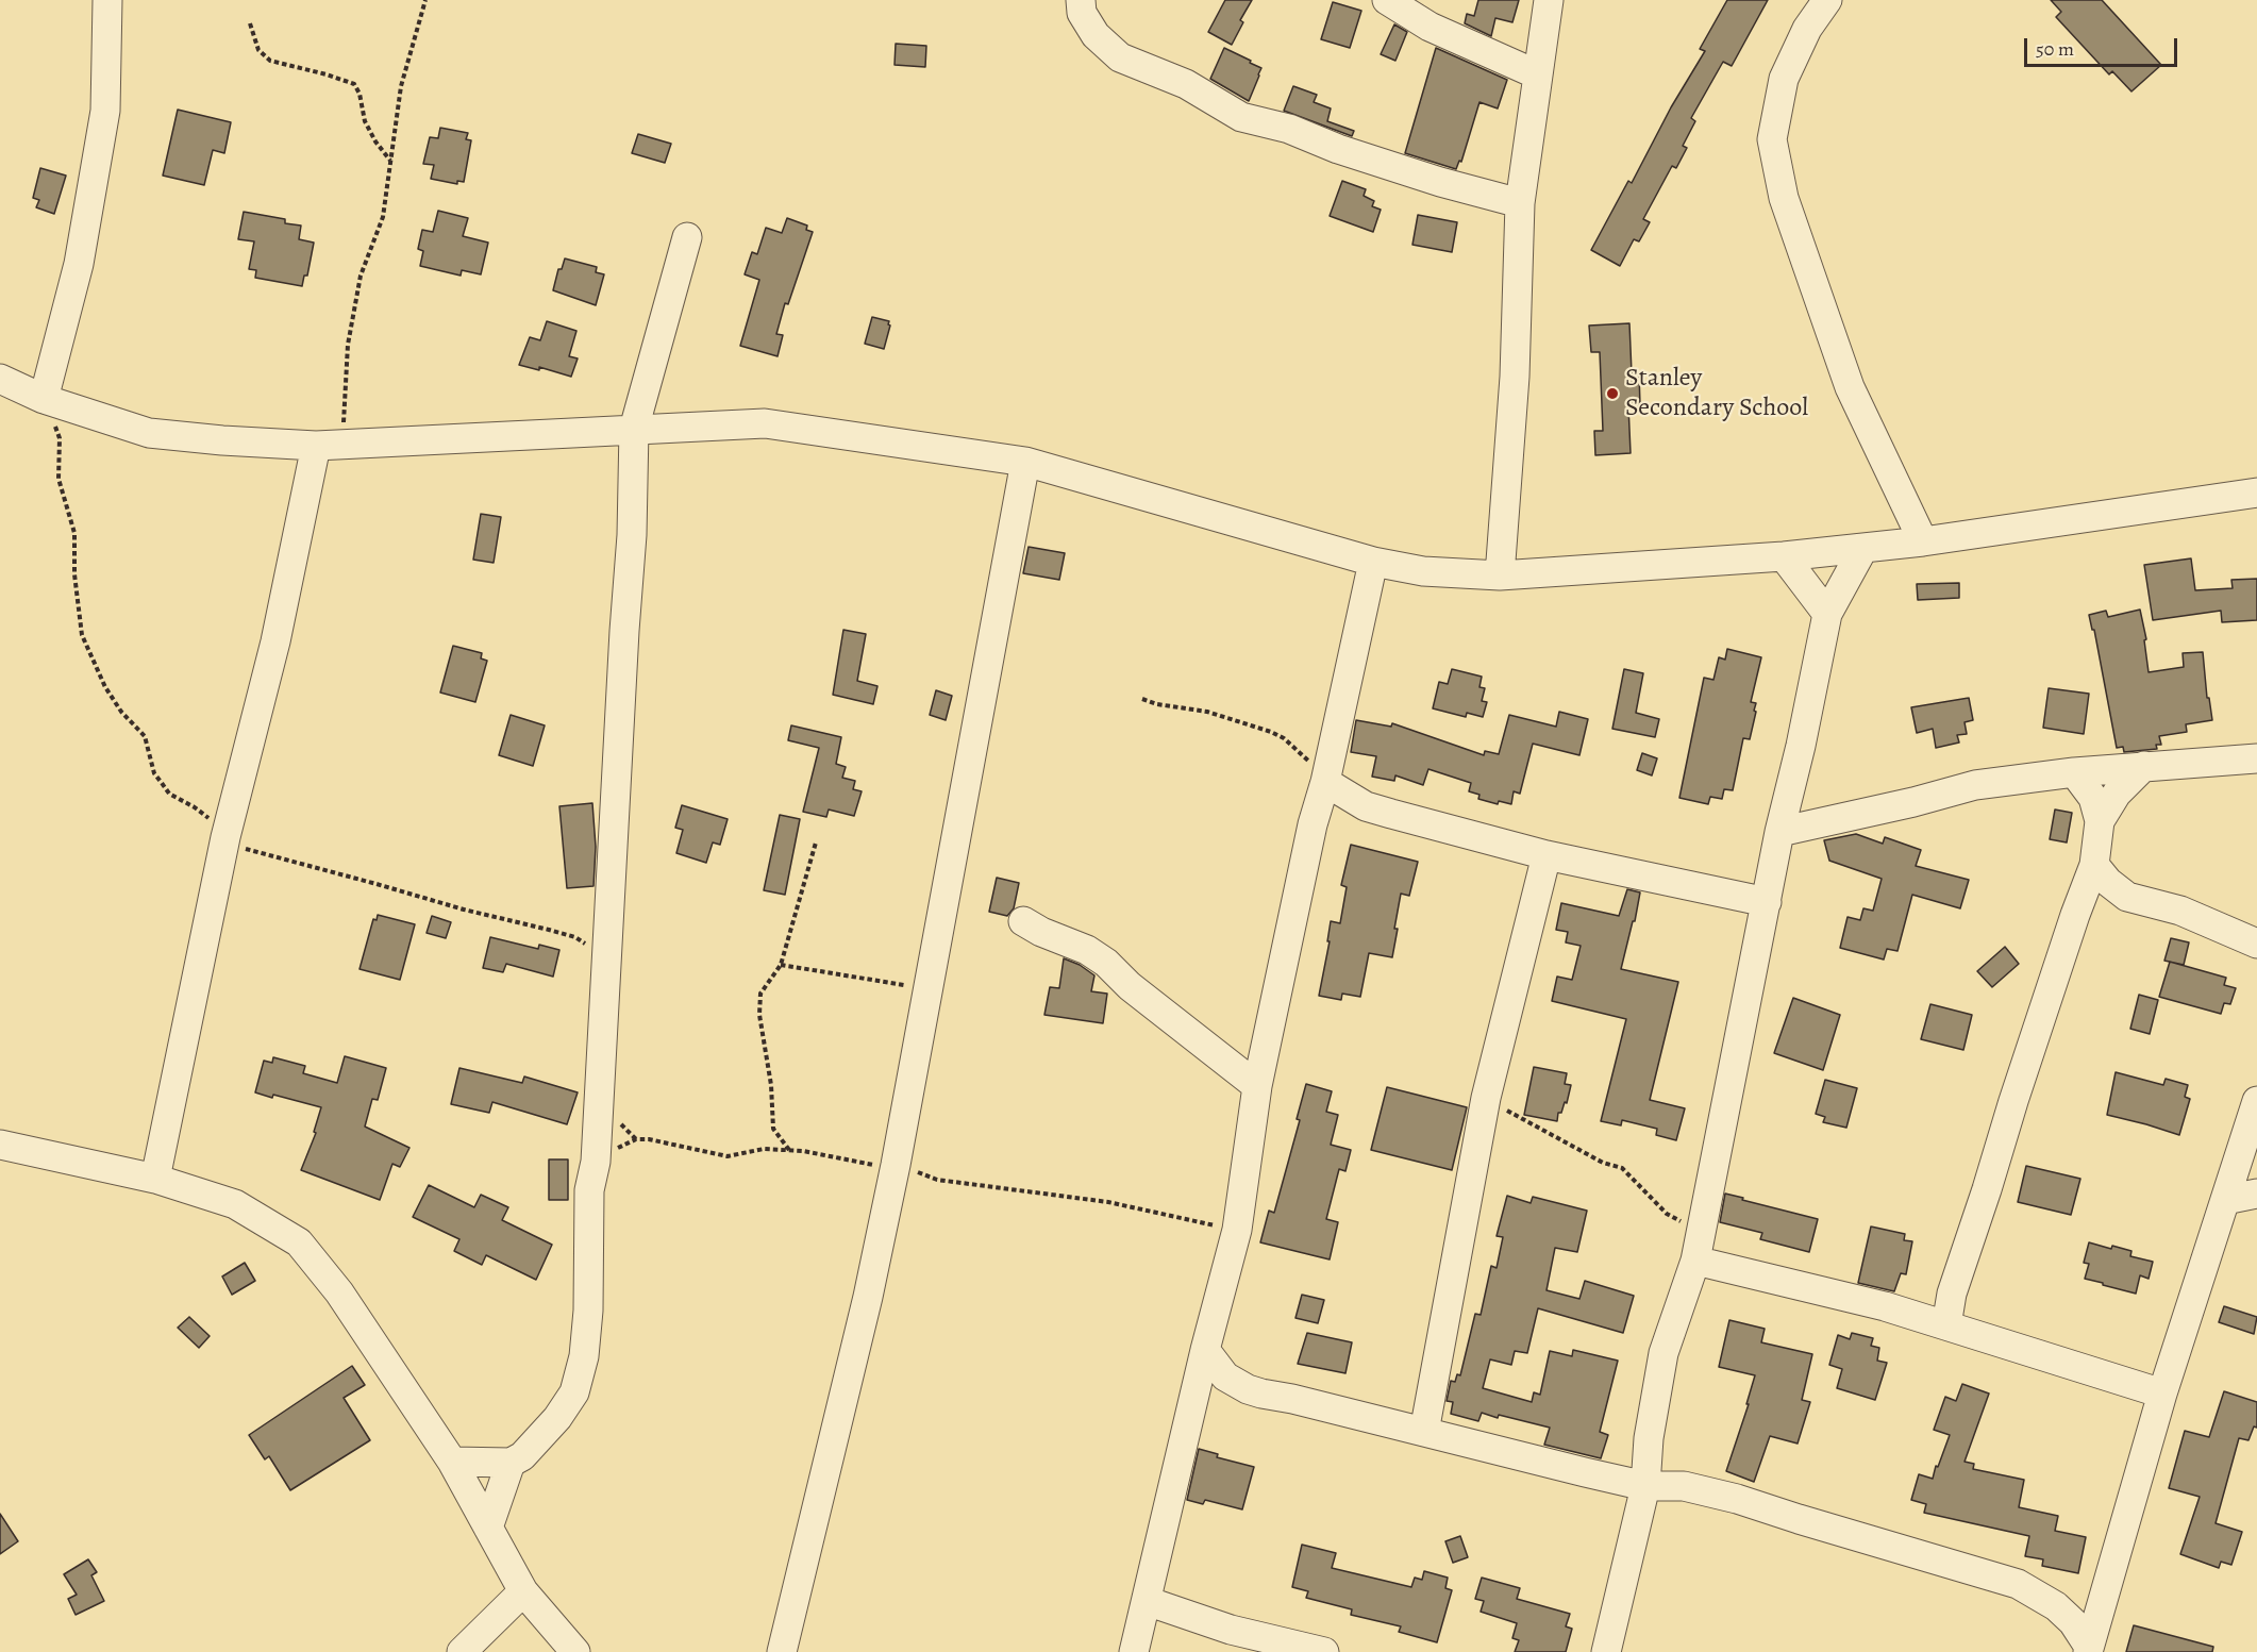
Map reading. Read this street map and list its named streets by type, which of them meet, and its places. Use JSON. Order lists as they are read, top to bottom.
{
  "places": ["Stanley Secondary School"],
  "scale_bar": "50 m"
}
